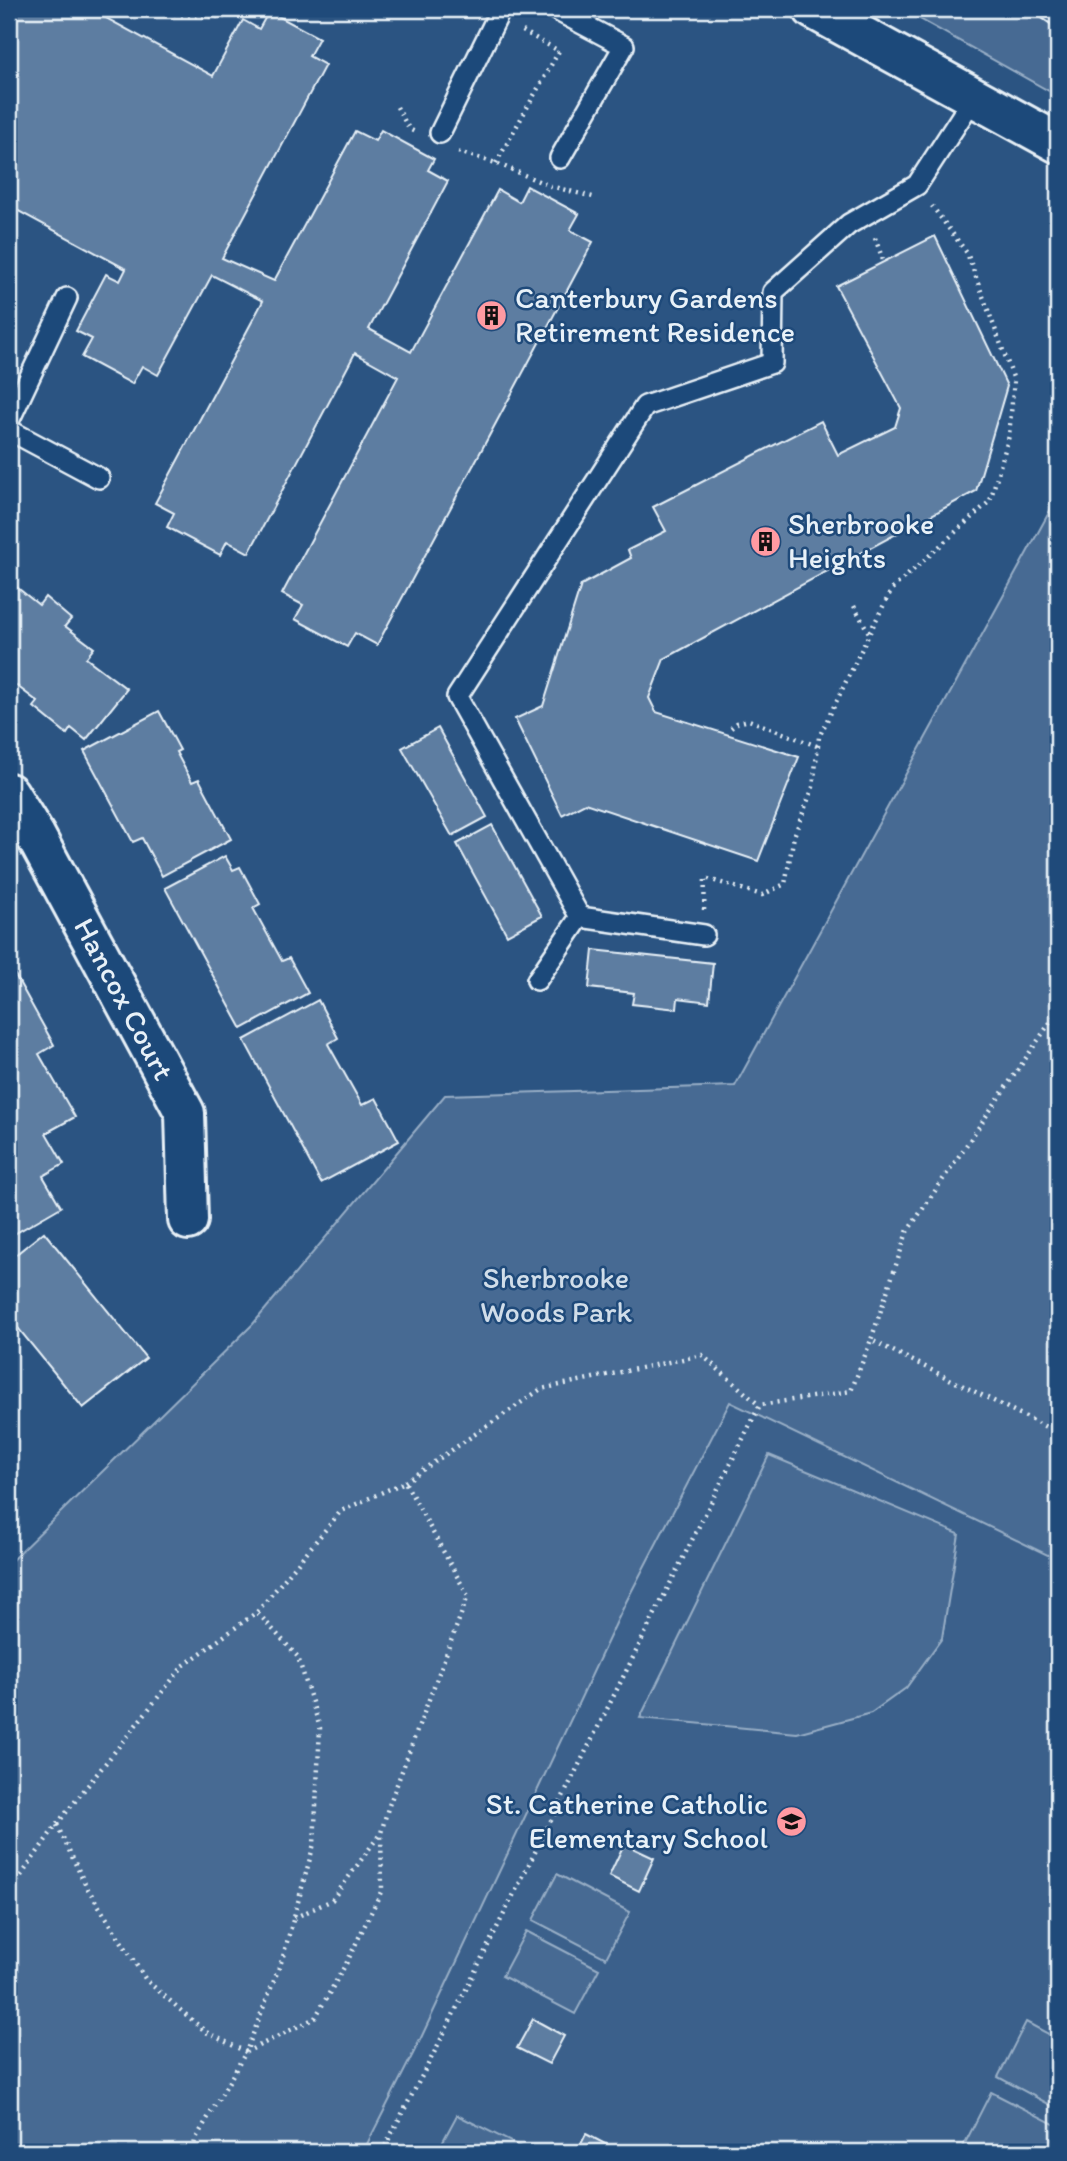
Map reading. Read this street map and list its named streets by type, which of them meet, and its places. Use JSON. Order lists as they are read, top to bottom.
{
  "streets": {
    "street": ["Hancox Court"]
  },
  "parks": ["Sherbrooke Woods Park"],
  "places": {
    "building": ["Canterbury Gardens Retirement Residence", "Sherbrooke Heights"],
    "school or university": ["St. Catherine Catholic Elementary School"]
  }
}
